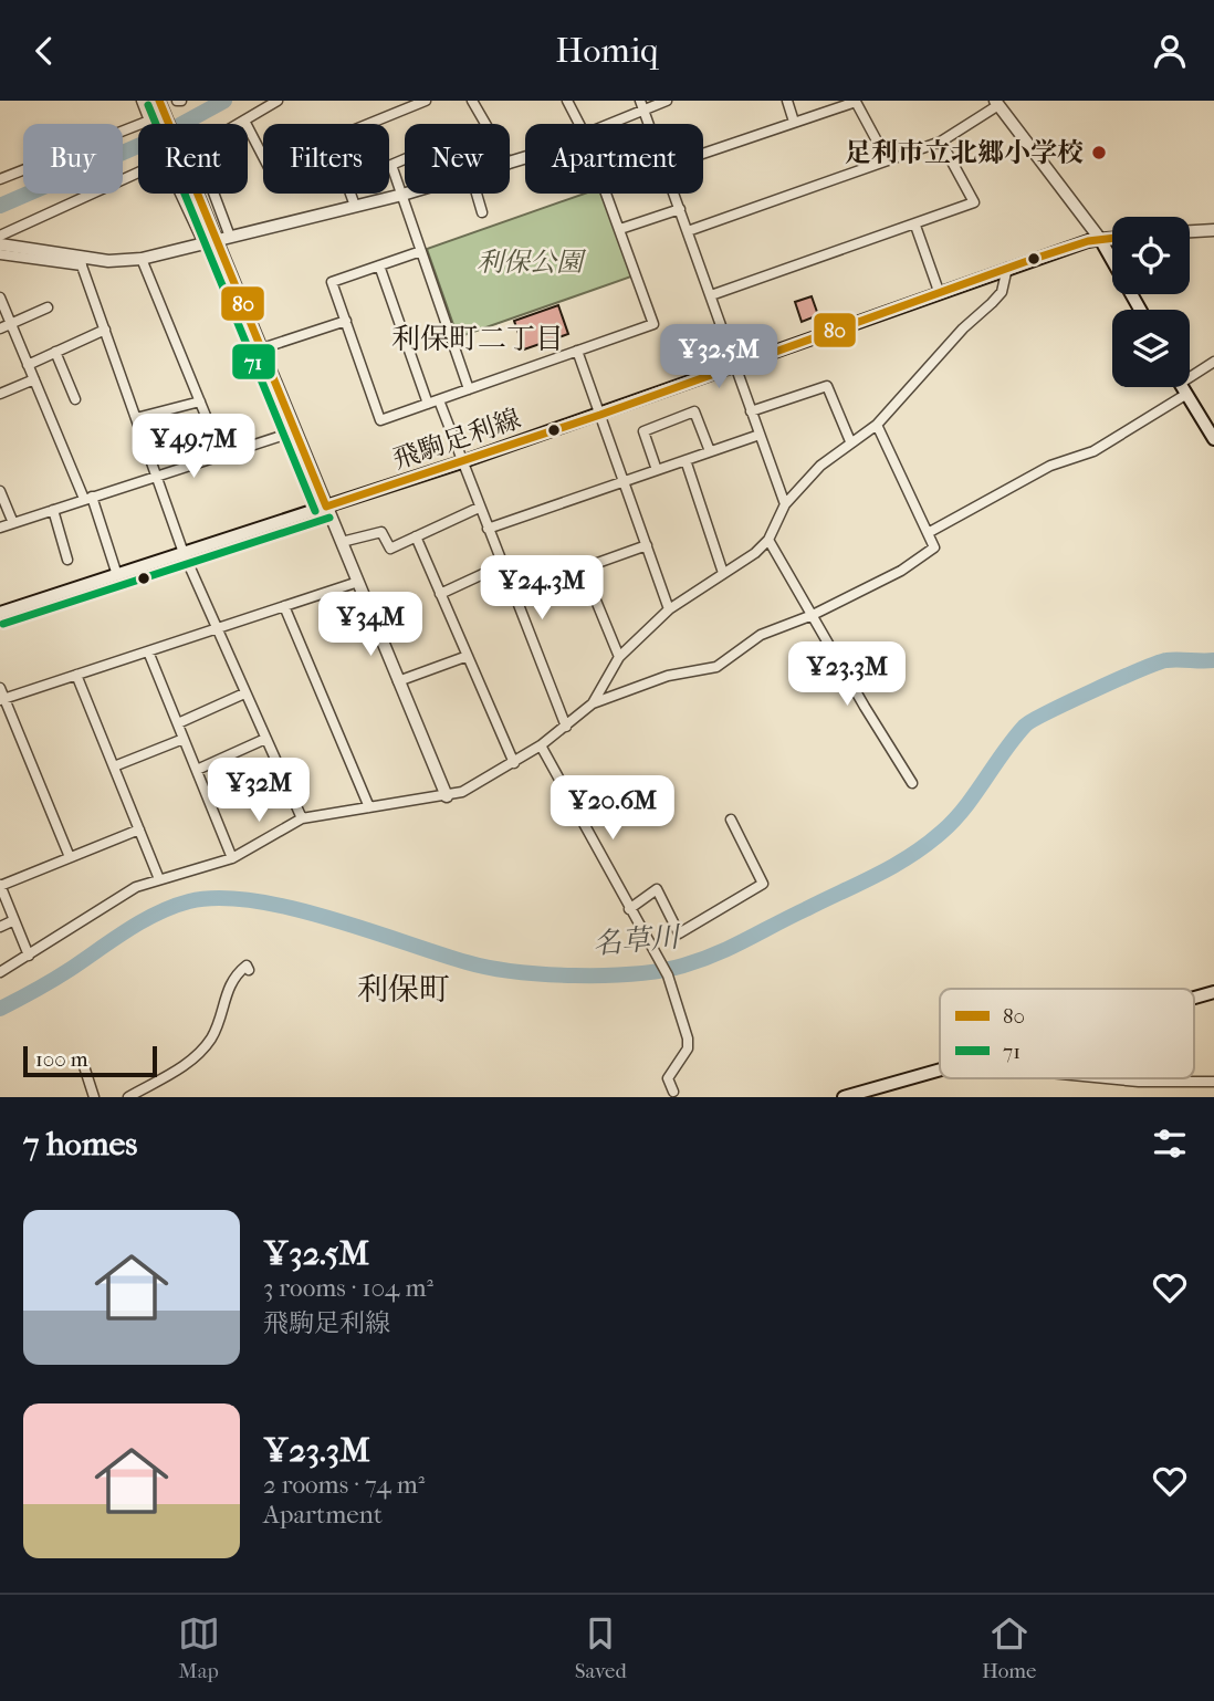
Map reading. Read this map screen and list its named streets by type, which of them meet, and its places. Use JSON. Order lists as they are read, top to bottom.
{
  "streets": {
    "main road": ["飛駒足利線"]
  },
  "districts": ["利保町二丁目", "利保町"],
  "water": ["名草川"],
  "parks": ["利保公園"],
  "places": ["足利市立北郷小学校"],
  "lines": ["transit line 80", "transit line 71"],
  "legend": ["80", "71"],
  "scale_bar": "100 m",
  "page": {
    "header": "Homiq",
    "chip": [
      "Buy",
      "Rent",
      "Filters",
      "New",
      "Apartment"
    ],
    "price": [
      "¥32.5M",
      "¥49.7M",
      "¥24.3M",
      "¥34M",
      "¥23.3M",
      "¥32M",
      "¥20.6M"
    ],
    "scale": "100 m",
    "heading": "7 homes",
    "list": [
      {
        "name": "¥32.5M",
        "note": "3 rooms · 104 m² · 飛駒足利線"
      },
      {
        "name": "¥23.3M",
        "note": "2 rooms · 74 m² · Apartment"
      }
    ],
    "tabs": ["Map", "Saved", "Home"]
  }
}
